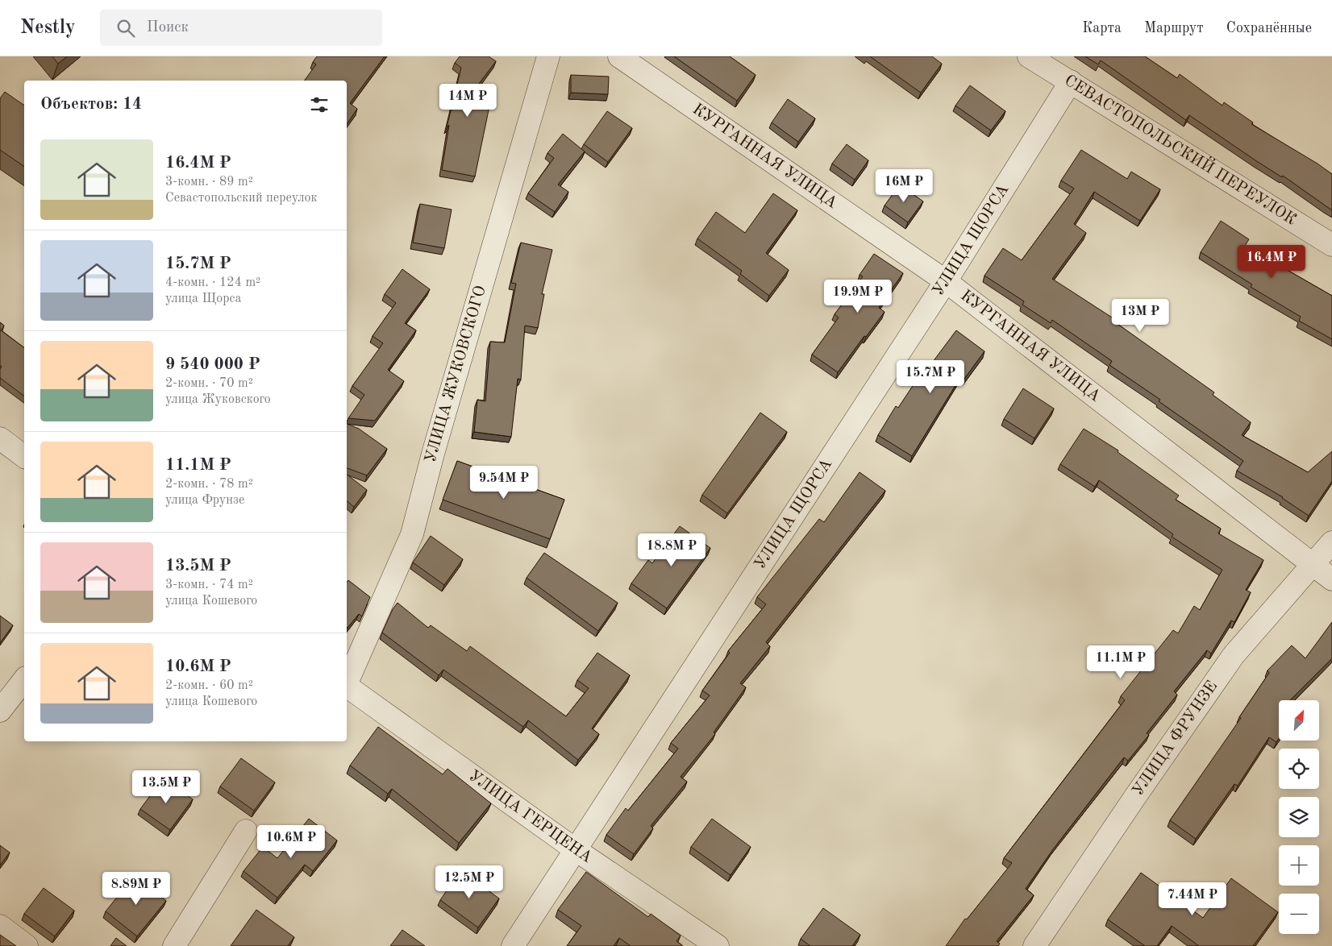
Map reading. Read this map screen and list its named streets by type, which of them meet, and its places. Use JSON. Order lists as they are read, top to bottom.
{
  "streets": {
    "street": [
      "СЕВАСТОПОЛЬСКИЙ ПЕРЕУЛОК",
      "КУРГАННАЯ УЛИЦА",
      "УЛИЦА ЩОРСА",
      "УЛИЦА ЖУКОВСКОГО",
      "УЛИЦА ФРУНЗЕ",
      "УЛИЦА ГЕРЦЕНА"
    ]
  },
  "crossings": [
    ["СЕВАСТОПОЛЬСКИЙ ПЕРЕУЛОК", "УЛИЦА ЩОРСА"],
    ["КУРГАННАЯ УЛИЦА", "УЛИЦА ЩОРСА"],
    ["КУРГАННАЯ УЛИЦА", "УЛИЦА ФРУНЗЕ"],
    ["УЛИЦА ЩОРСА", "УЛИЦА ГЕРЦЕНА"]
  ],
  "north": "top right",
  "page": {
    "header": "Nestly",
    "search": "Поиск",
    "nav": ["Карта", "Маршрут", "Сохранённые"],
    "heading": "Объектов: 14",
    "price": [
      "14M ₽",
      "16M ₽",
      "16.4M ₽",
      "19.9M ₽",
      "13M ₽",
      "15.7M ₽",
      "9.54M ₽",
      "18.8M ₽",
      "11.1M ₽",
      "13.5M ₽",
      "10.6M ₽",
      "12.5M ₽",
      "8.89M ₽",
      "7.44M ₽"
    ],
    "list": [
      {
        "name": "16.4M ₽",
        "note": "3-комн. · 89 m² · Севастопольский переулок"
      },
      {
        "name": "15.7M ₽",
        "note": "4-комн. · 124 m² · улица Щорса"
      },
      {
        "name": "9 540 000 ₽",
        "note": "2-комн. · 70 m² · улица Жуковского"
      },
      {
        "name": "11.1M ₽",
        "note": "2-комн. · 78 m² · улица Фрунзе"
      },
      {
        "name": "13.5M ₽",
        "note": "3-комн. · 74 m² · улица Кошевого"
      },
      {
        "name": "10.6M ₽",
        "note": "2-комн. · 60 m² · улица Кошевого"
      }
    ],
    "map_buttons": ["+", "−"]
  }
}
